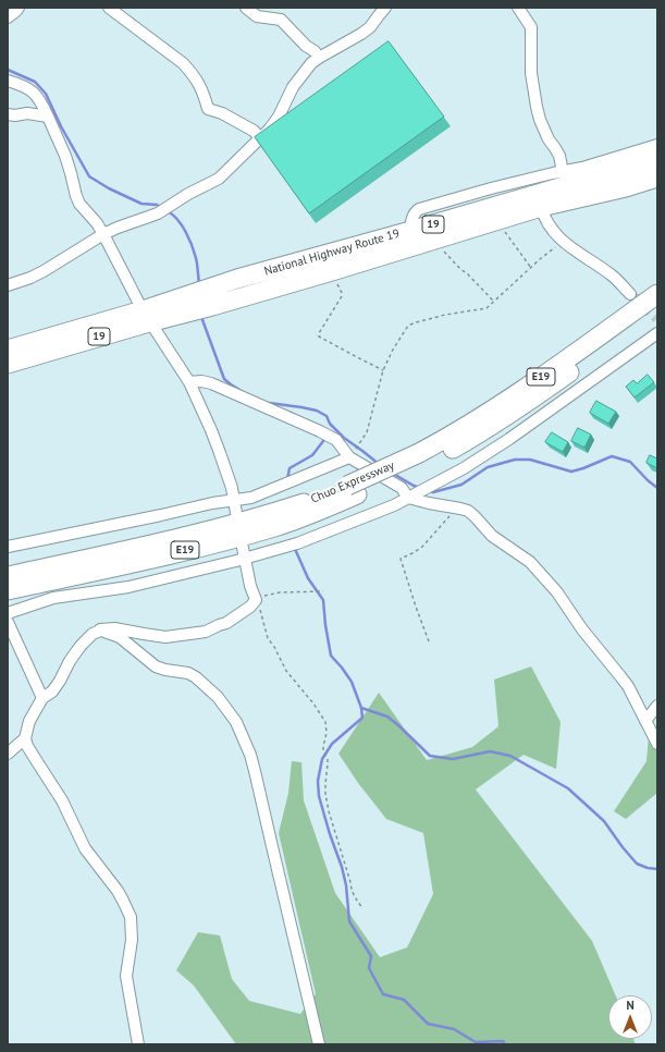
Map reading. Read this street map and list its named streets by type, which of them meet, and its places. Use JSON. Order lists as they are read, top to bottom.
{
  "streets": {
    "highway": [
      "19",
      "National Highway Route 19",
      "E19",
      "Chuo Expressway"
    ]
  },
  "north": "top"
}
